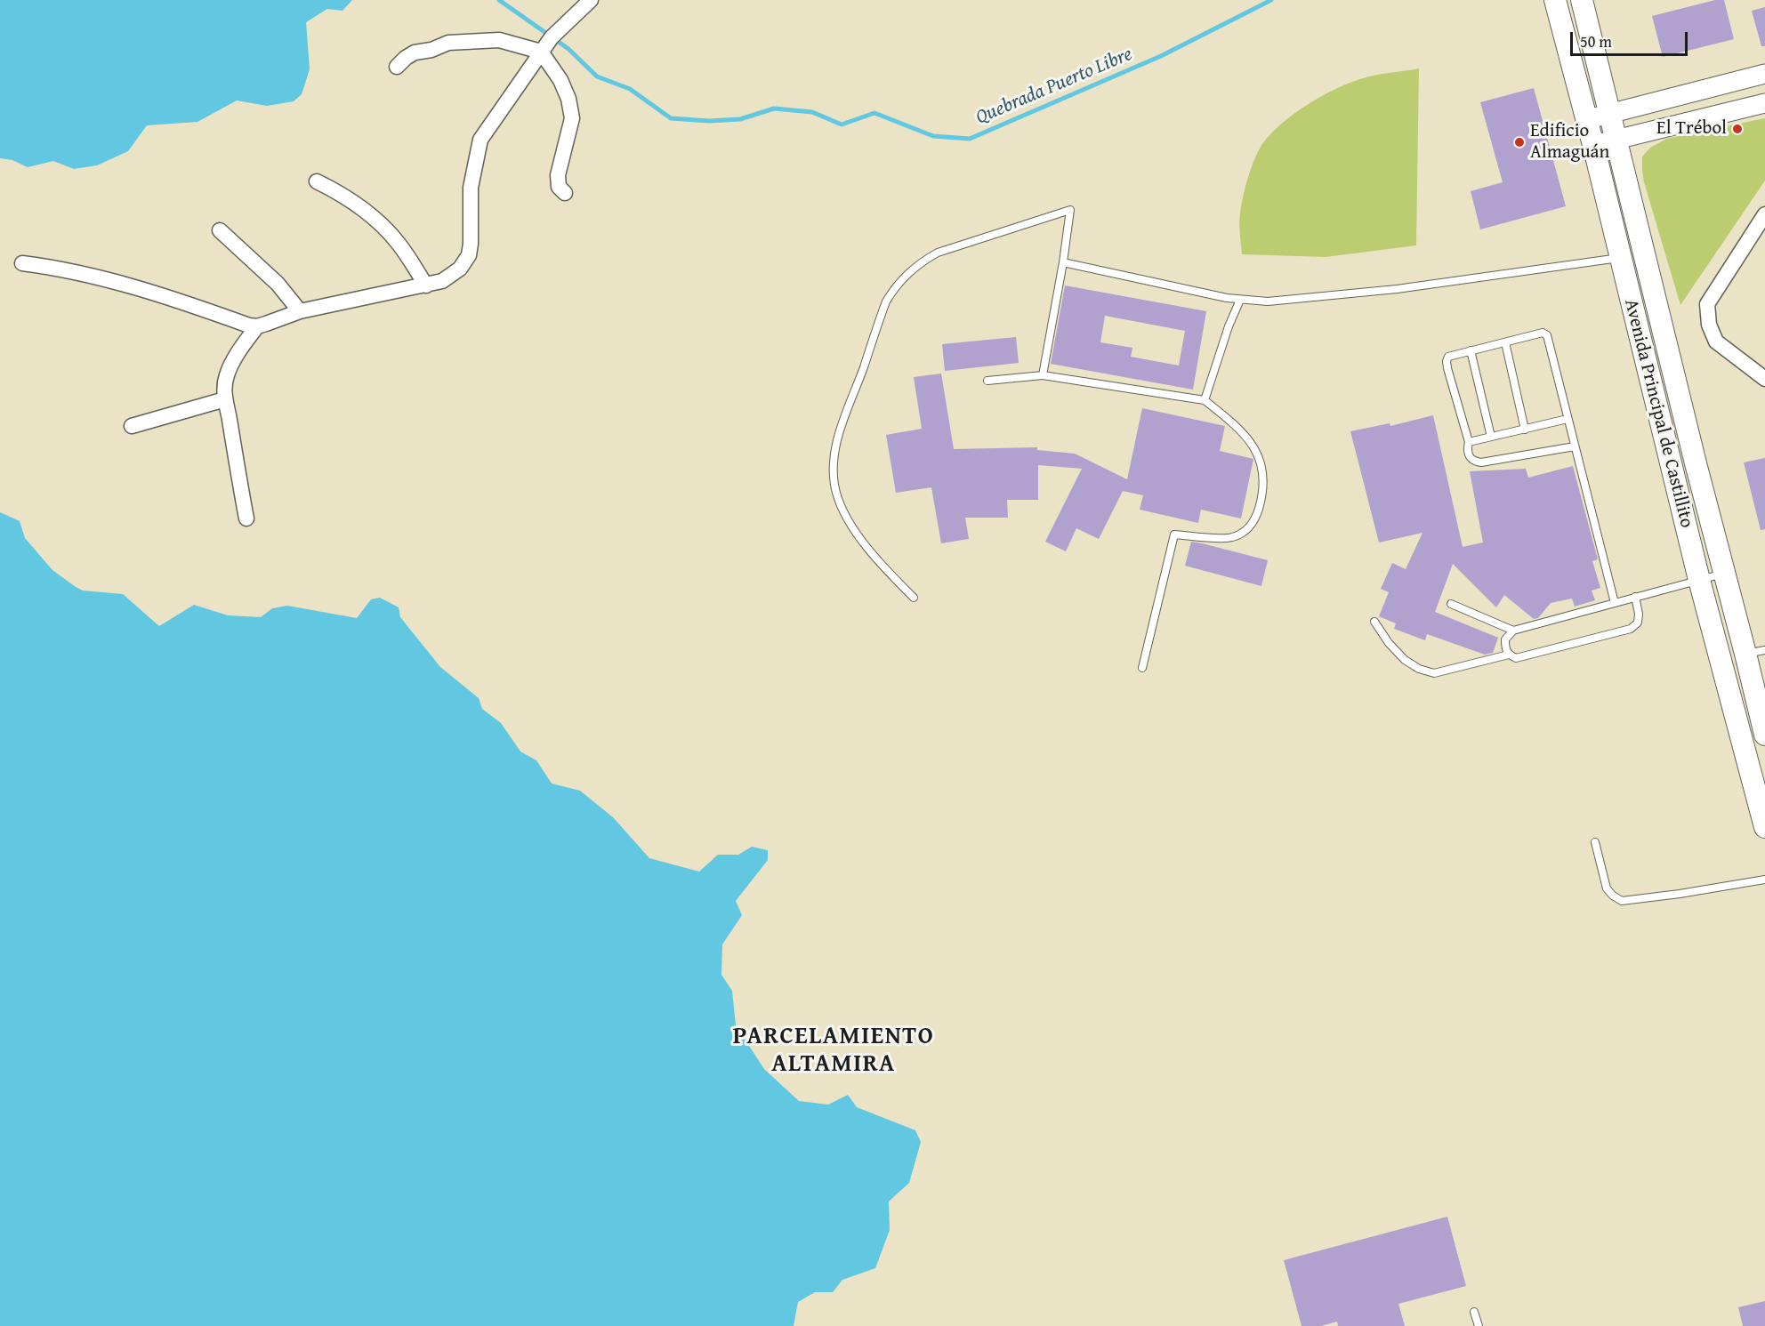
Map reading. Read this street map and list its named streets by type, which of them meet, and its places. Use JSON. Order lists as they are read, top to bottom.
{
  "streets": {
    "main road": ["Avenida Principal de Castillito"]
  },
  "districts": ["PARCELAMIENTO ALTAMIRA"],
  "water": ["Quebrada Puerto Libre"],
  "places": ["El Trébol", "Edificio Almaguán"],
  "scale_bar": "50 m"
}
